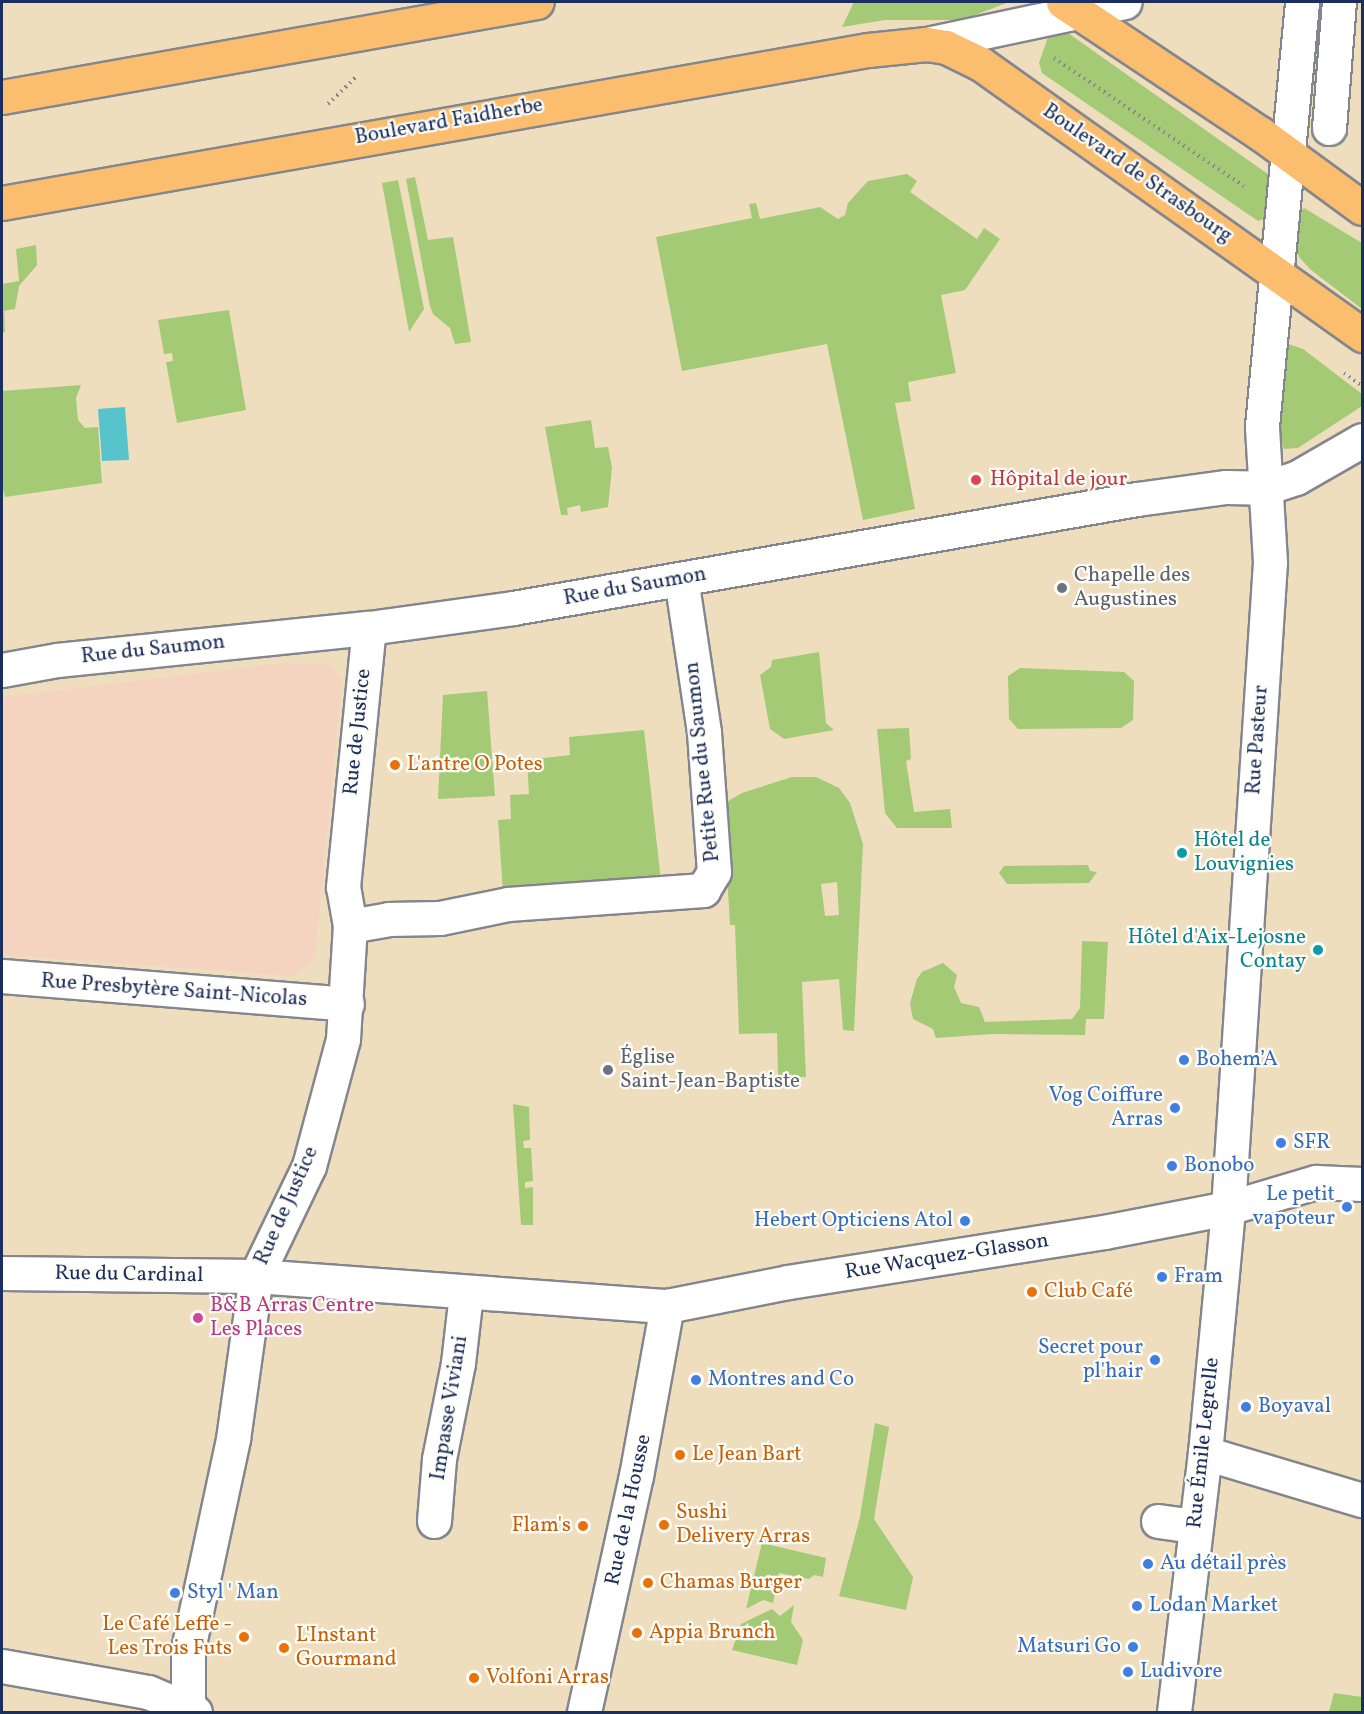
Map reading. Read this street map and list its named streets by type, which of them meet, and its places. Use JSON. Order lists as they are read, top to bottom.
{
  "streets": {
    "main road": ["Boulevard Faidherbe", "Boulevard de Strasbourg"],
    "street": [
      "Rue du Saumon",
      "Rue de Justice",
      "Rue Pasteur",
      "Petite Rue du Saumon",
      "Rue Presbytère Saint-Nicolas",
      "Rue Wacquez-Glasson",
      "Rue du Cardinal",
      "Impasse Viviani",
      "Rue Émile Legrelle",
      "Rue de la Housse"
    ]
  },
  "crossings": [
    ["Boulevard Faidherbe", "Boulevard de Strasbourg"],
    ["Boulevard de Strasbourg", "Rue Pasteur"],
    ["Rue du Saumon", "Rue de Justice"],
    ["Rue du Saumon", "Rue Pasteur"],
    ["Rue du Saumon", "Petite Rue du Saumon"],
    ["Rue de Justice", "Petite Rue du Saumon"],
    ["Rue de Justice", "Rue Presbytère Saint-Nicolas"],
    ["Rue de Justice", "Rue du Cardinal"],
    ["Rue Pasteur", "Rue Wacquez-Glasson"],
    ["Rue Pasteur", "Rue Émile Legrelle"],
    ["Rue Wacquez-Glasson", "Rue du Cardinal"],
    ["Rue Wacquez-Glasson", "Impasse Viviani"],
    ["Rue Wacquez-Glasson", "Rue Émile Legrelle"],
    ["Rue Wacquez-Glasson", "Rue de la Housse"],
    ["Rue du Cardinal", "Impasse Viviani"]
  ],
  "places": [
    "Hôpital de jour",
    "Chapelle des Augustines",
    "L'antre O Potes",
    "Hôtel de Louvignies",
    "Hôtel d'Aix-Lejosne Contay",
    "Bohem’A",
    "Église Saint-Jean-Baptiste",
    "Vog Coiffure Arras",
    "SFR",
    "Bonobo",
    "Le petit vapoteur",
    "Hebert Opticiens Atol",
    "Fram",
    "Club Café",
    "B&B Arras Centre Les Places",
    "Secret pour pl'hair",
    "Montres and Co",
    "Boyaval",
    "Le Jean Bart",
    "Sushi Delivery Arras",
    "Flam's",
    "Au détail près",
    "Chamas Burger",
    "Styl ' Man",
    "Lodan Market",
    "Appia Brunch",
    "Le Café Leffe - Les Trois Futs",
    "Matsuri Go",
    "L'Instant Gourmand",
    "Ludivore",
    "Volfoni Arras"
  ]
}
